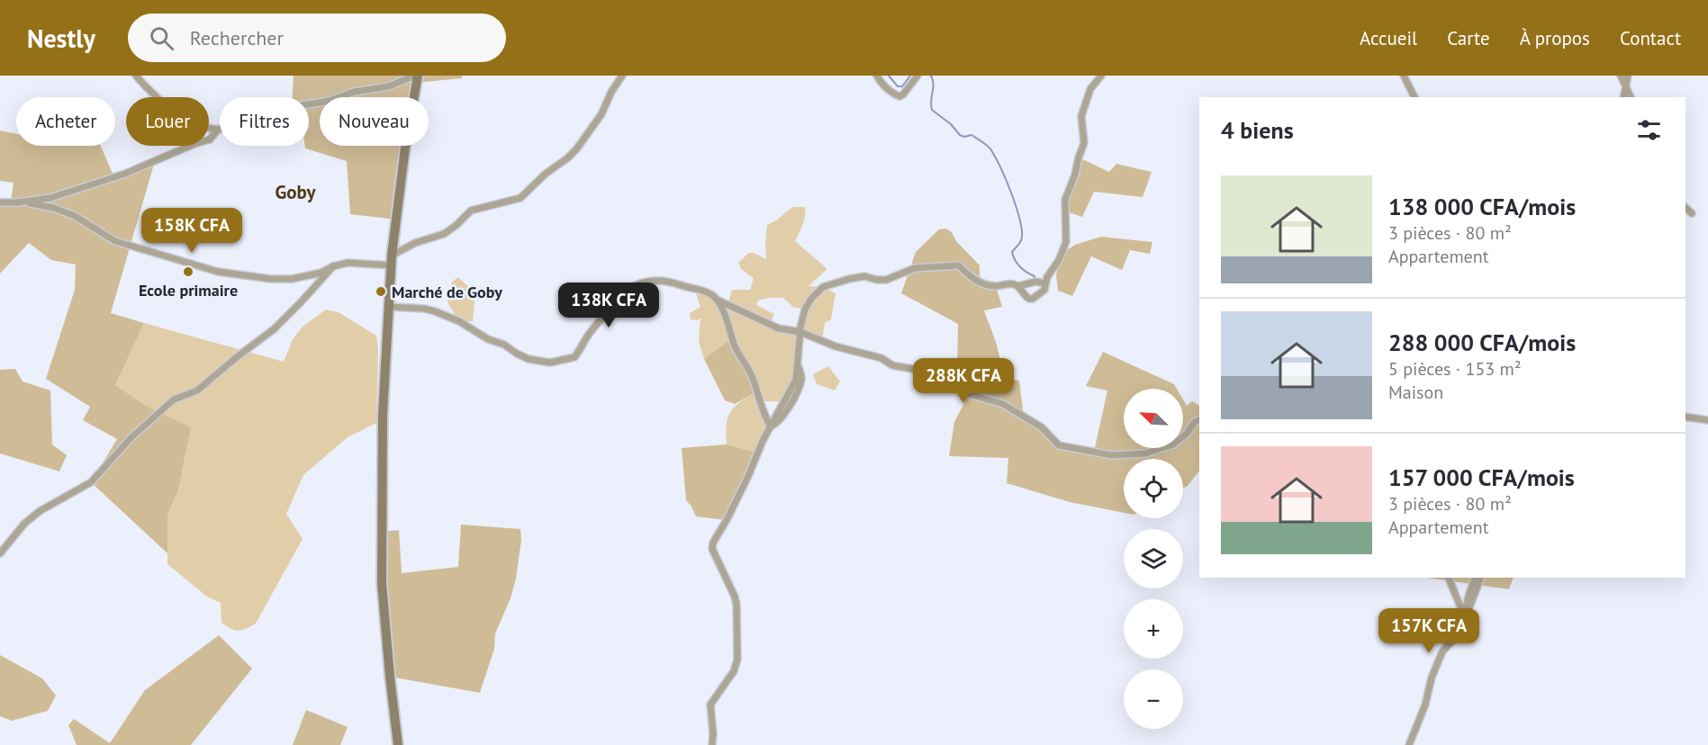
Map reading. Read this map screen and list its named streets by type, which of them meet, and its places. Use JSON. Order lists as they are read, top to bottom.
{
  "districts": ["Goby"],
  "places": ["Ecole primaire", "Marché de Goby"],
  "north": "top left",
  "page": {
    "header": "Nestly",
    "search": "Rechercher",
    "nav": [
      "Accueil",
      "Carte",
      "À propos",
      "Contact"
    ],
    "chip": [
      "Acheter",
      "Louer",
      "Filtres",
      "Nouveau"
    ],
    "heading": "4 biens",
    "list": [
      {
        "name": "138 000 CFA/mois",
        "note": "3 pièces · 80 m² · Appartement"
      },
      {
        "name": "288 000 CFA/mois",
        "note": "5 pièces · 153 m² · Maison"
      },
      {
        "name": "157 000 CFA/mois",
        "note": "3 pièces · 80 m² · Appartement"
      }
    ],
    "price": [
      "158K CFA",
      "138K CFA",
      "288K CFA",
      "157K CFA"
    ],
    "map_buttons": ["+", "−"]
  }
}
